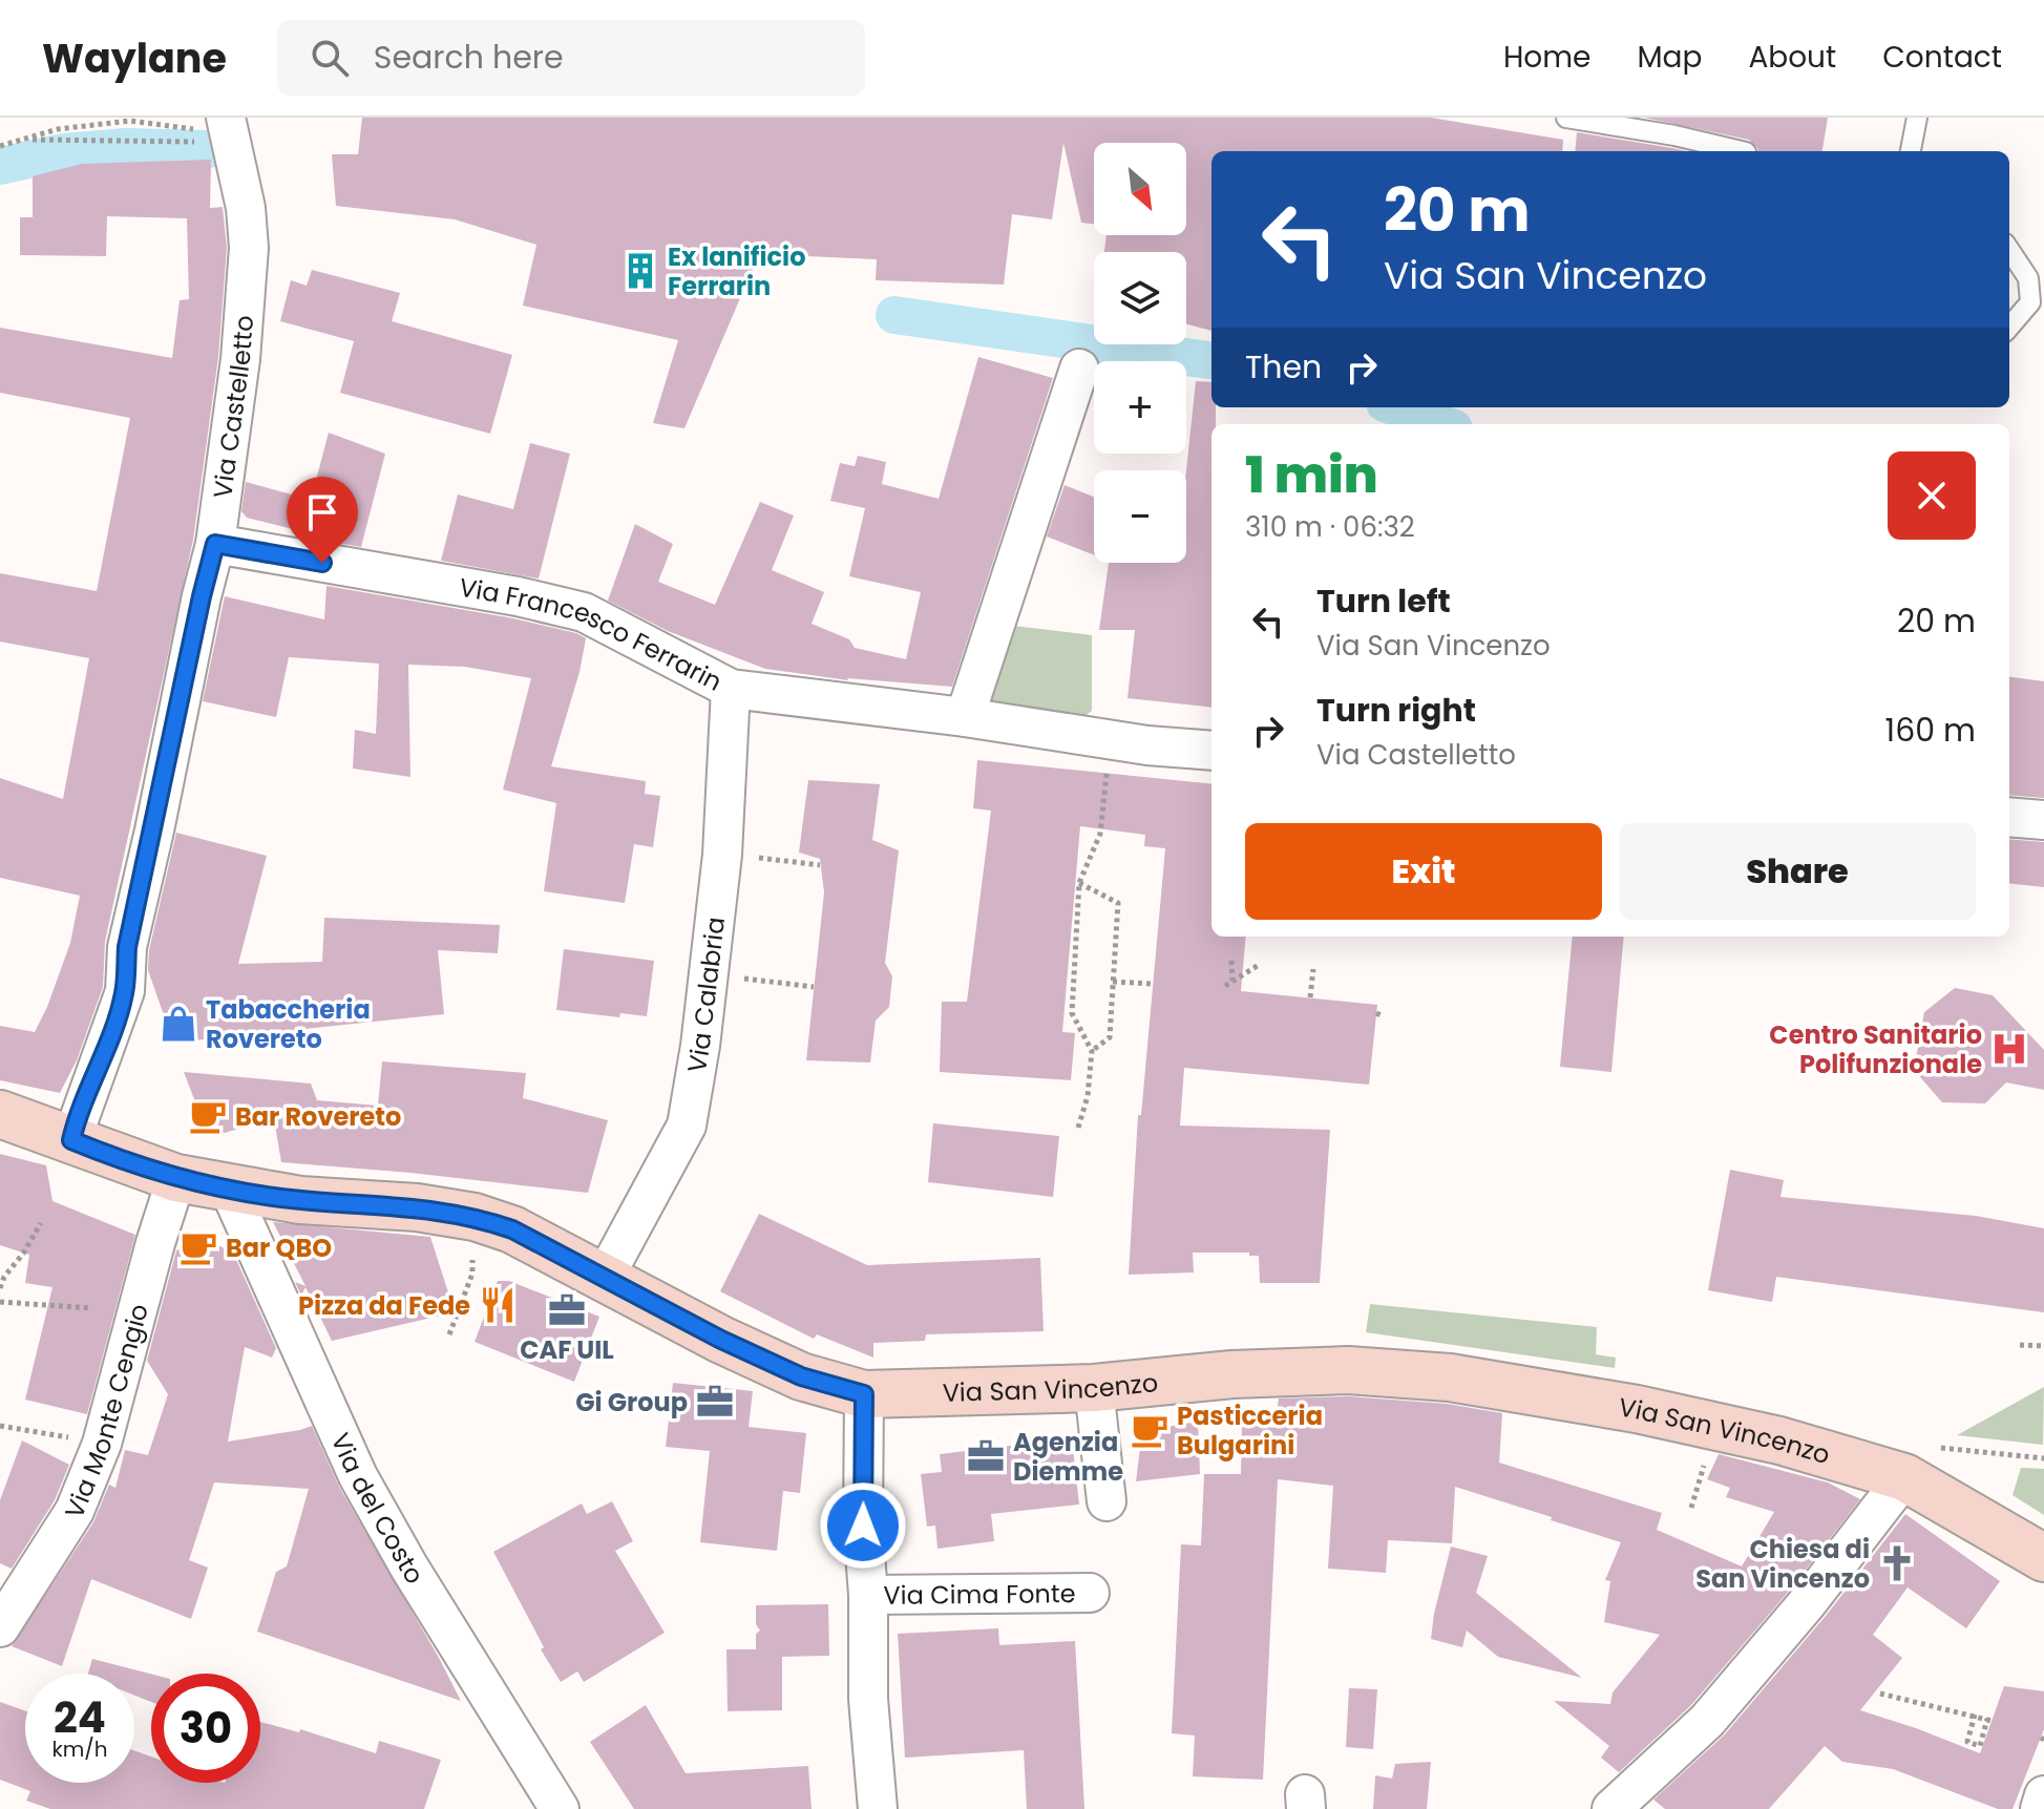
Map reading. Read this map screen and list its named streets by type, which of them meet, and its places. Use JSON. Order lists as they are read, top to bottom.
{
  "streets": {
    "street": [
      "Via Castelletto",
      "Via Francesco Ferrarin",
      "Via Calabria",
      "Via San Vincenzo",
      "Via Monte Cengio",
      "Via del Costo",
      "Via Cima Fonte"
    ]
  },
  "crossings": [
    ["Via Castelletto", "Via Francesco Ferrarin"],
    ["Via Castelletto", "Via San Vincenzo"],
    ["Via Francesco Ferrarin", "Via Calabria"],
    ["Via Calabria", "Via San Vincenzo"],
    ["Via San Vincenzo", "Via Monte Cengio"],
    ["Via San Vincenzo", "Via del Costo"],
    ["Via San Vincenzo", "Via Cima Fonte"]
  ],
  "places": {
    "building": ["Ex lanificio Ferrarin"],
    "shop": ["Tabaccheria Rovereto"],
    "hospital": ["Centro Sanitario Polifunzionale"],
    "cafe": ["Bar Rovereto", "Bar QBO", "Pasticceria Bulgarini"],
    "restaurant": ["Pizza da Fede"],
    "office": ["CAF UIL", "Gi Group", "Agenzia Diemme"],
    "church": ["Chiesa di San Vincenzo"]
  },
  "north": "bottom right",
  "page": {
    "header": "Waylane",
    "search": "Search here",
    "nav": [
      "Home",
      "Map",
      "About",
      "Contact"
    ],
    "map_buttons": ["+", "−"],
    "turn": ["20 m", "Via San Vincenzo"],
    "then": "Then",
    "heading": ["1 min", "310 m · 06:32"],
    "list": [
      {
        "name": "Turn left",
        "note": "Via San Vincenzo",
        "value": "20 m"
      },
      {
        "name": "Turn right",
        "note": "Via Castelletto",
        "value": "160 m"
      }
    ],
    "buttons": ["Exit", "Share"],
    "speed": "24 km/h",
    "limit": "30"
  }
}
